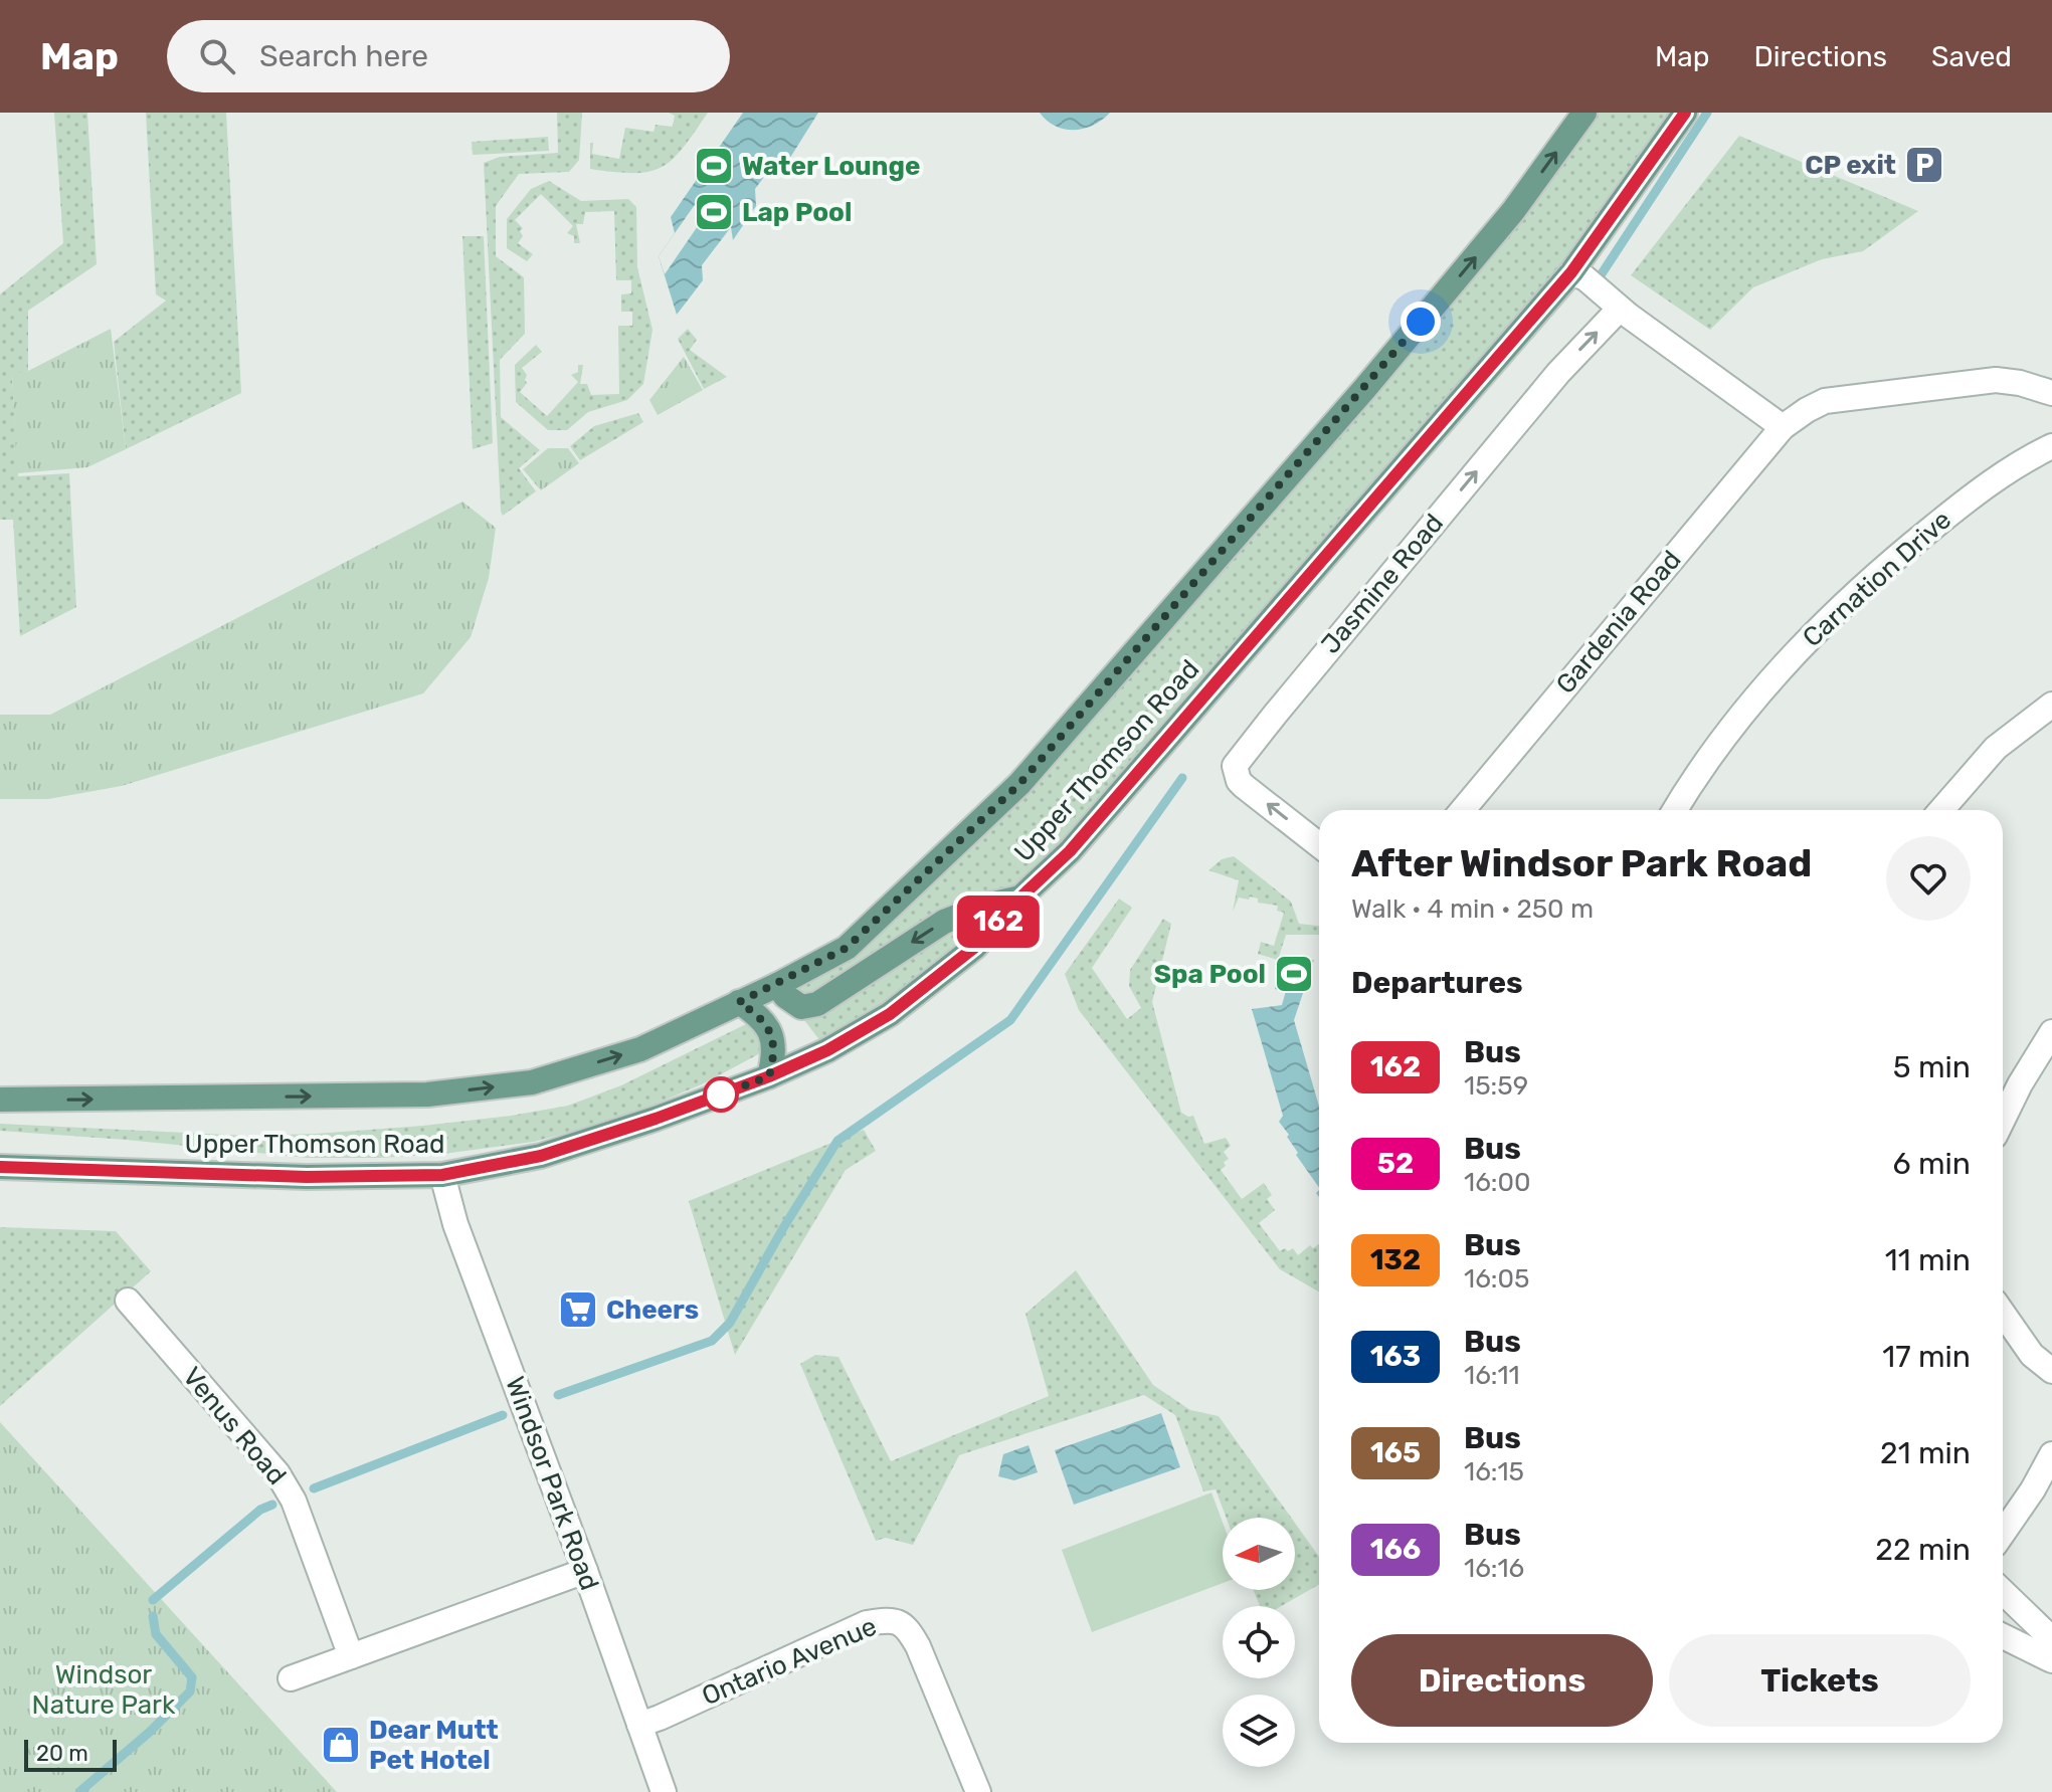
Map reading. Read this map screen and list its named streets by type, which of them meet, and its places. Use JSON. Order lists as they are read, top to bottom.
{
  "streets": {
    "main road": ["Upper Thomson Road"],
    "street": [
      "Carnation Drive",
      "Jasmine Road",
      "Gardenia Road",
      "Venus Road",
      "Windsor Park Road",
      "Ontario Avenue"
    ]
  },
  "crossings": [
    ["Upper Thomson Road", "Windsor Park Road"],
    ["Windsor Park Road", "Ontario Avenue"]
  ],
  "one_way": ["Jasmine Road"],
  "parks": ["Windsor Nature Park"],
  "places": {
    "parking": ["CP exit"],
    "sports": ["Water Lounge", "Lap Pool", "Spa Pool"],
    "supermarket": ["Cheers"],
    "shop": ["Dear Mutt Pet Hotel"]
  },
  "lines": ["bus line 162"],
  "scale_bar": "20 m",
  "north": "left",
  "page": {
    "header": "Map",
    "search": "Search here",
    "nav": ["Map", "Directions", "Saved"],
    "on_map": "162",
    "heading": [
      ["After Windsor Park Road", "Walk · 4 min · 250 m"],
      "Departures"
    ],
    "list": [
      {
        "mark": "162",
        "name": "Bus",
        "note": "15:59",
        "value": "5 min"
      },
      {
        "mark": "52",
        "name": "Bus",
        "note": "16:00",
        "value": "6 min"
      },
      {
        "mark": "132",
        "name": "Bus",
        "note": "16:05",
        "value": "11 min"
      },
      {
        "mark": "163",
        "name": "Bus",
        "note": "16:11",
        "value": "17 min"
      },
      {
        "mark": "165",
        "name": "Bus",
        "note": "16:15",
        "value": "21 min"
      },
      {
        "mark": "166",
        "name": "Bus",
        "note": "16:16",
        "value": "22 min"
      }
    ],
    "buttons": ["Directions", "Tickets"],
    "scale": "20 m"
  }
}
